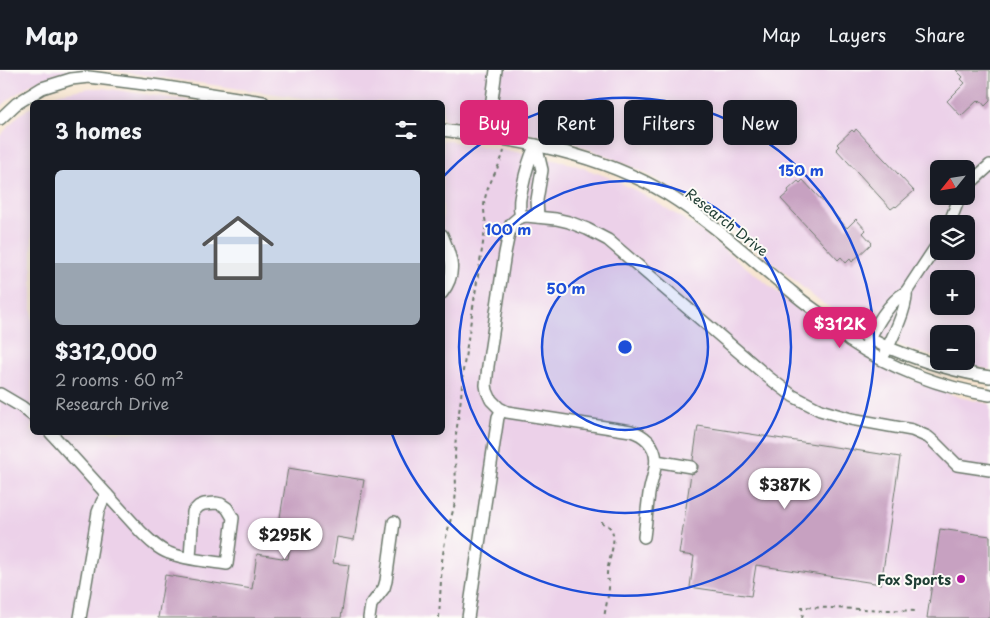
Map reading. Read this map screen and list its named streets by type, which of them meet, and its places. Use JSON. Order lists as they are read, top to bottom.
{
  "streets": {
    "street": ["Research Drive"]
  },
  "places": ["Fox Sports"],
  "north": "bottom left",
  "page": {
    "header": "Map",
    "nav": ["Map", "Layers", "Share"],
    "chip": [
      "Buy",
      "Rent",
      "Filters",
      "New"
    ],
    "heading": "3 homes",
    "map_buttons": ["+", "−"],
    "list": [
      {
        "name": "$312,000",
        "note": "2 rooms · 60 m² · Research Drive"
      }
    ],
    "price": ["$312K", "$387K", "$295K"]
  },
  "rings": ["150 m", "100 m", "50 m"]
}
